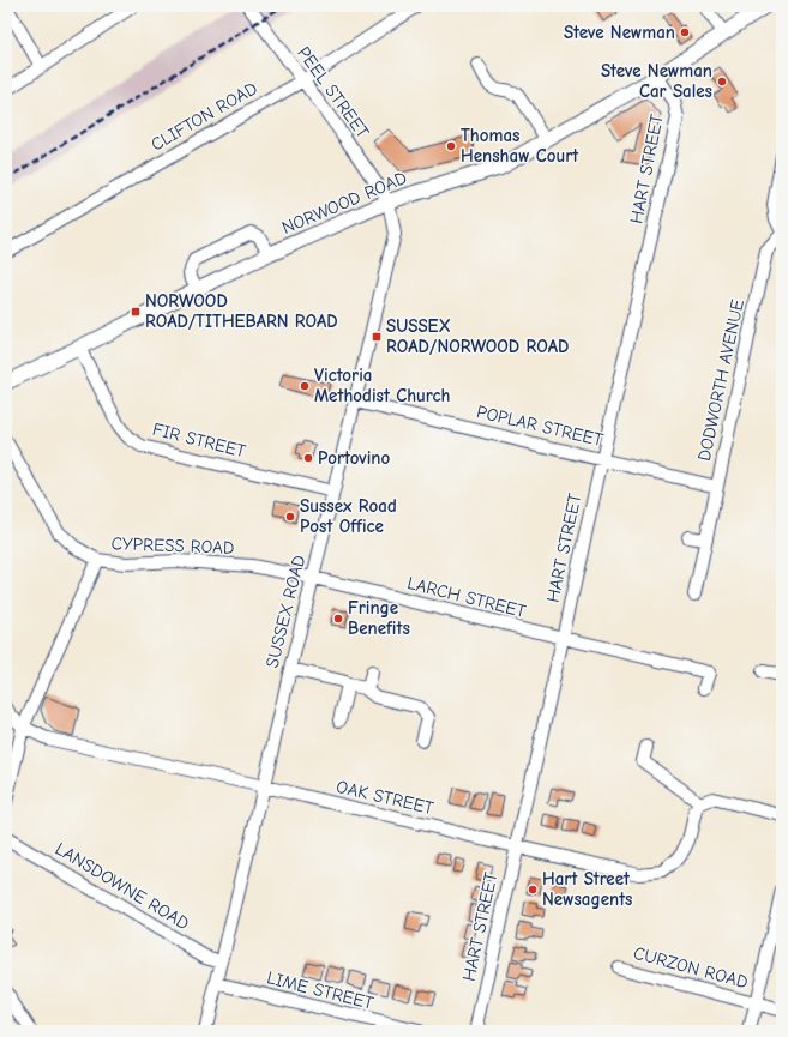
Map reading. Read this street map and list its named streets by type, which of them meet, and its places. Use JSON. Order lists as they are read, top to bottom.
{
  "streets": {
    "main road": ["NORWOOD ROAD"],
    "street": [
      "PEEL STREET",
      "CLIFTON ROAD",
      "HART STREET",
      "DODWORTH AVENUE",
      "POPLAR STREET",
      "FIR STREET",
      "CYPRESS ROAD",
      "LARCH STREET",
      "SUSSEX ROAD",
      "OAK STREET",
      "LANSDOWNE ROAD",
      "CURZON ROAD",
      "LIME STREET"
    ]
  },
  "crossings": [
    ["PEEL STREET", "CLIFTON ROAD"],
    ["PEEL STREET", "NORWOOD ROAD"],
    ["PEEL STREET", "SUSSEX ROAD"],
    ["HART STREET", "NORWOOD ROAD"],
    ["HART STREET", "POPLAR STREET"],
    ["HART STREET", "LARCH STREET"],
    ["HART STREET", "OAK STREET"],
    ["NORWOOD ROAD", "FIR STREET"],
    ["NORWOOD ROAD", "SUSSEX ROAD"],
    ["DODWORTH AVENUE", "POPLAR STREET"],
    ["POPLAR STREET", "SUSSEX ROAD"],
    ["FIR STREET", "SUSSEX ROAD"],
    ["CYPRESS ROAD", "LARCH STREET"],
    ["CYPRESS ROAD", "SUSSEX ROAD"],
    ["LARCH STREET", "SUSSEX ROAD"],
    ["SUSSEX ROAD", "OAK STREET"],
    ["SUSSEX ROAD", "LANSDOWNE ROAD"],
    ["SUSSEX ROAD", "LIME STREET"]
  ],
  "places": {
    "other": [
      "Steve Newman",
      "Steve Newman Car Sales",
      "Thomas Henshaw Court",
      "Victoria Methodist Church",
      "Portovino",
      "Sussex Road Post Office",
      "Fringe Benefits",
      "Hart Street Newsagents"
    ],
    "transit": ["NORWOOD ROAD/TITHEBARN ROAD", "SUSSEX ROAD/NORWOOD ROAD"]
  }
}
